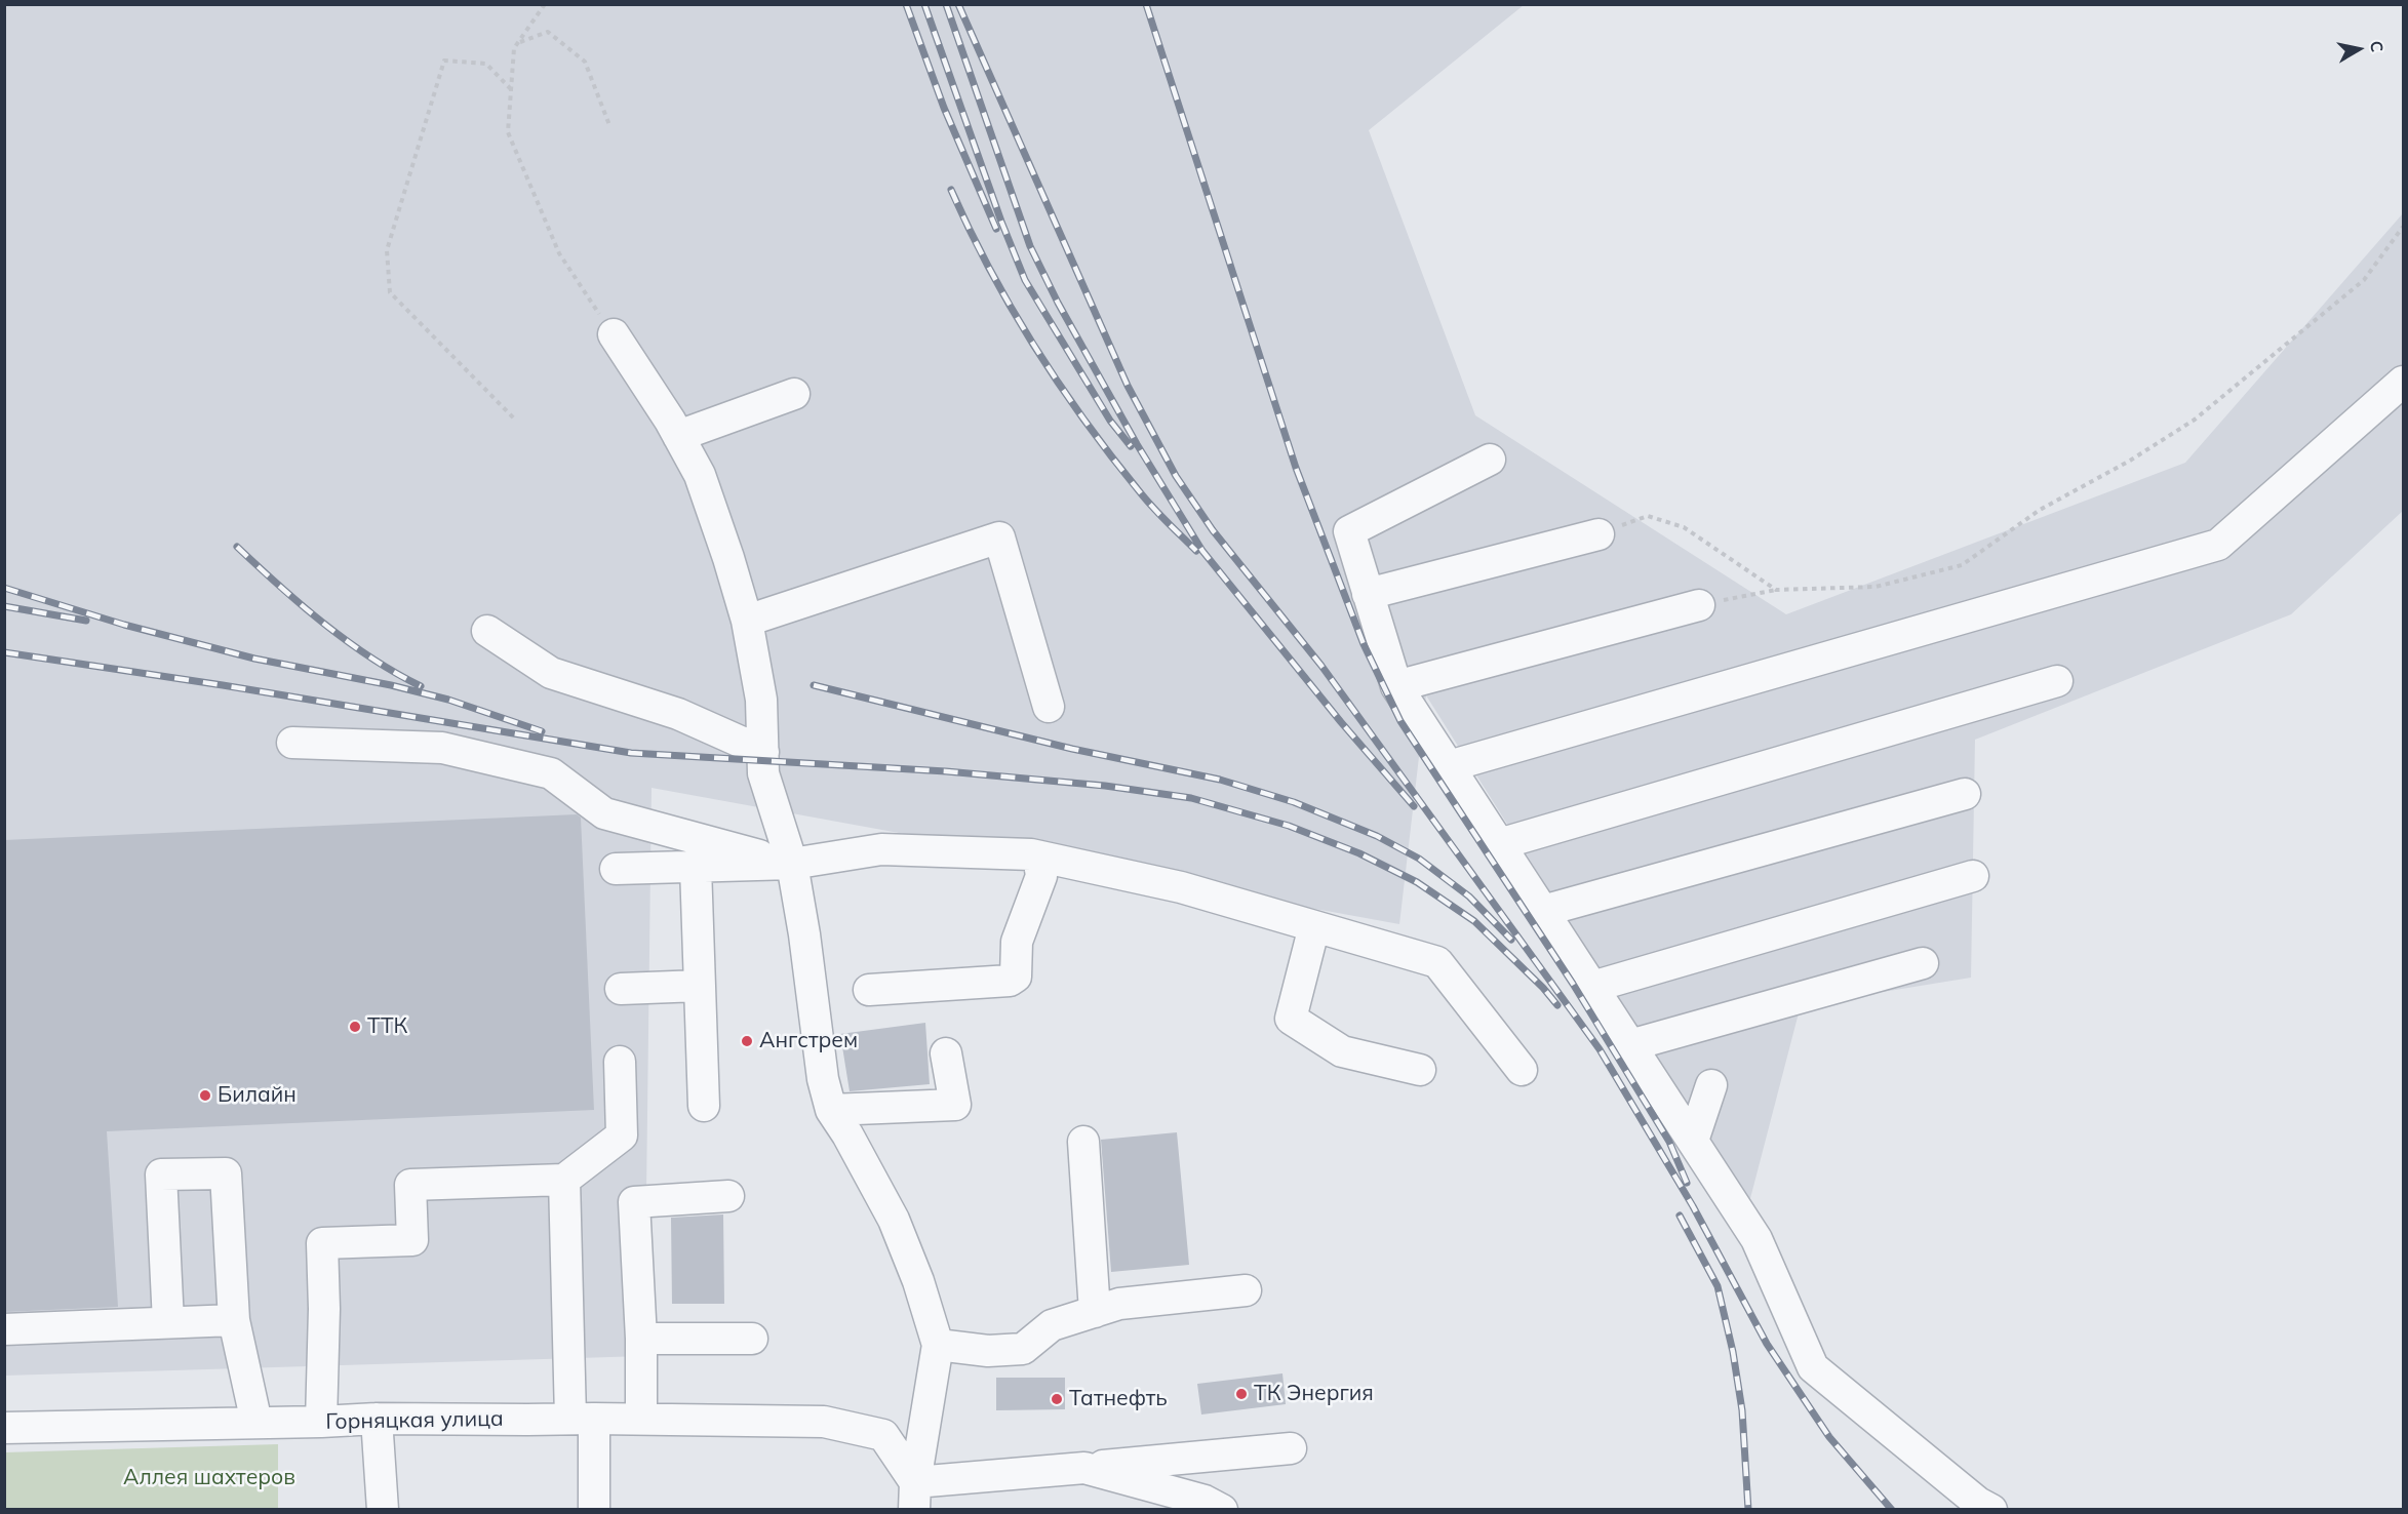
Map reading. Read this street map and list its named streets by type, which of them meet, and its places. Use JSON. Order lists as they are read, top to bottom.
{
  "streets": {
    "street": ["Горняцкая улица"]
  },
  "parks": ["Аллея шахтеров"],
  "places": [
    "ТТК",
    "Ангстрем",
    "Билайн",
    "ТК Энергия",
    "Татнефть"
  ],
  "north": "right"
}
